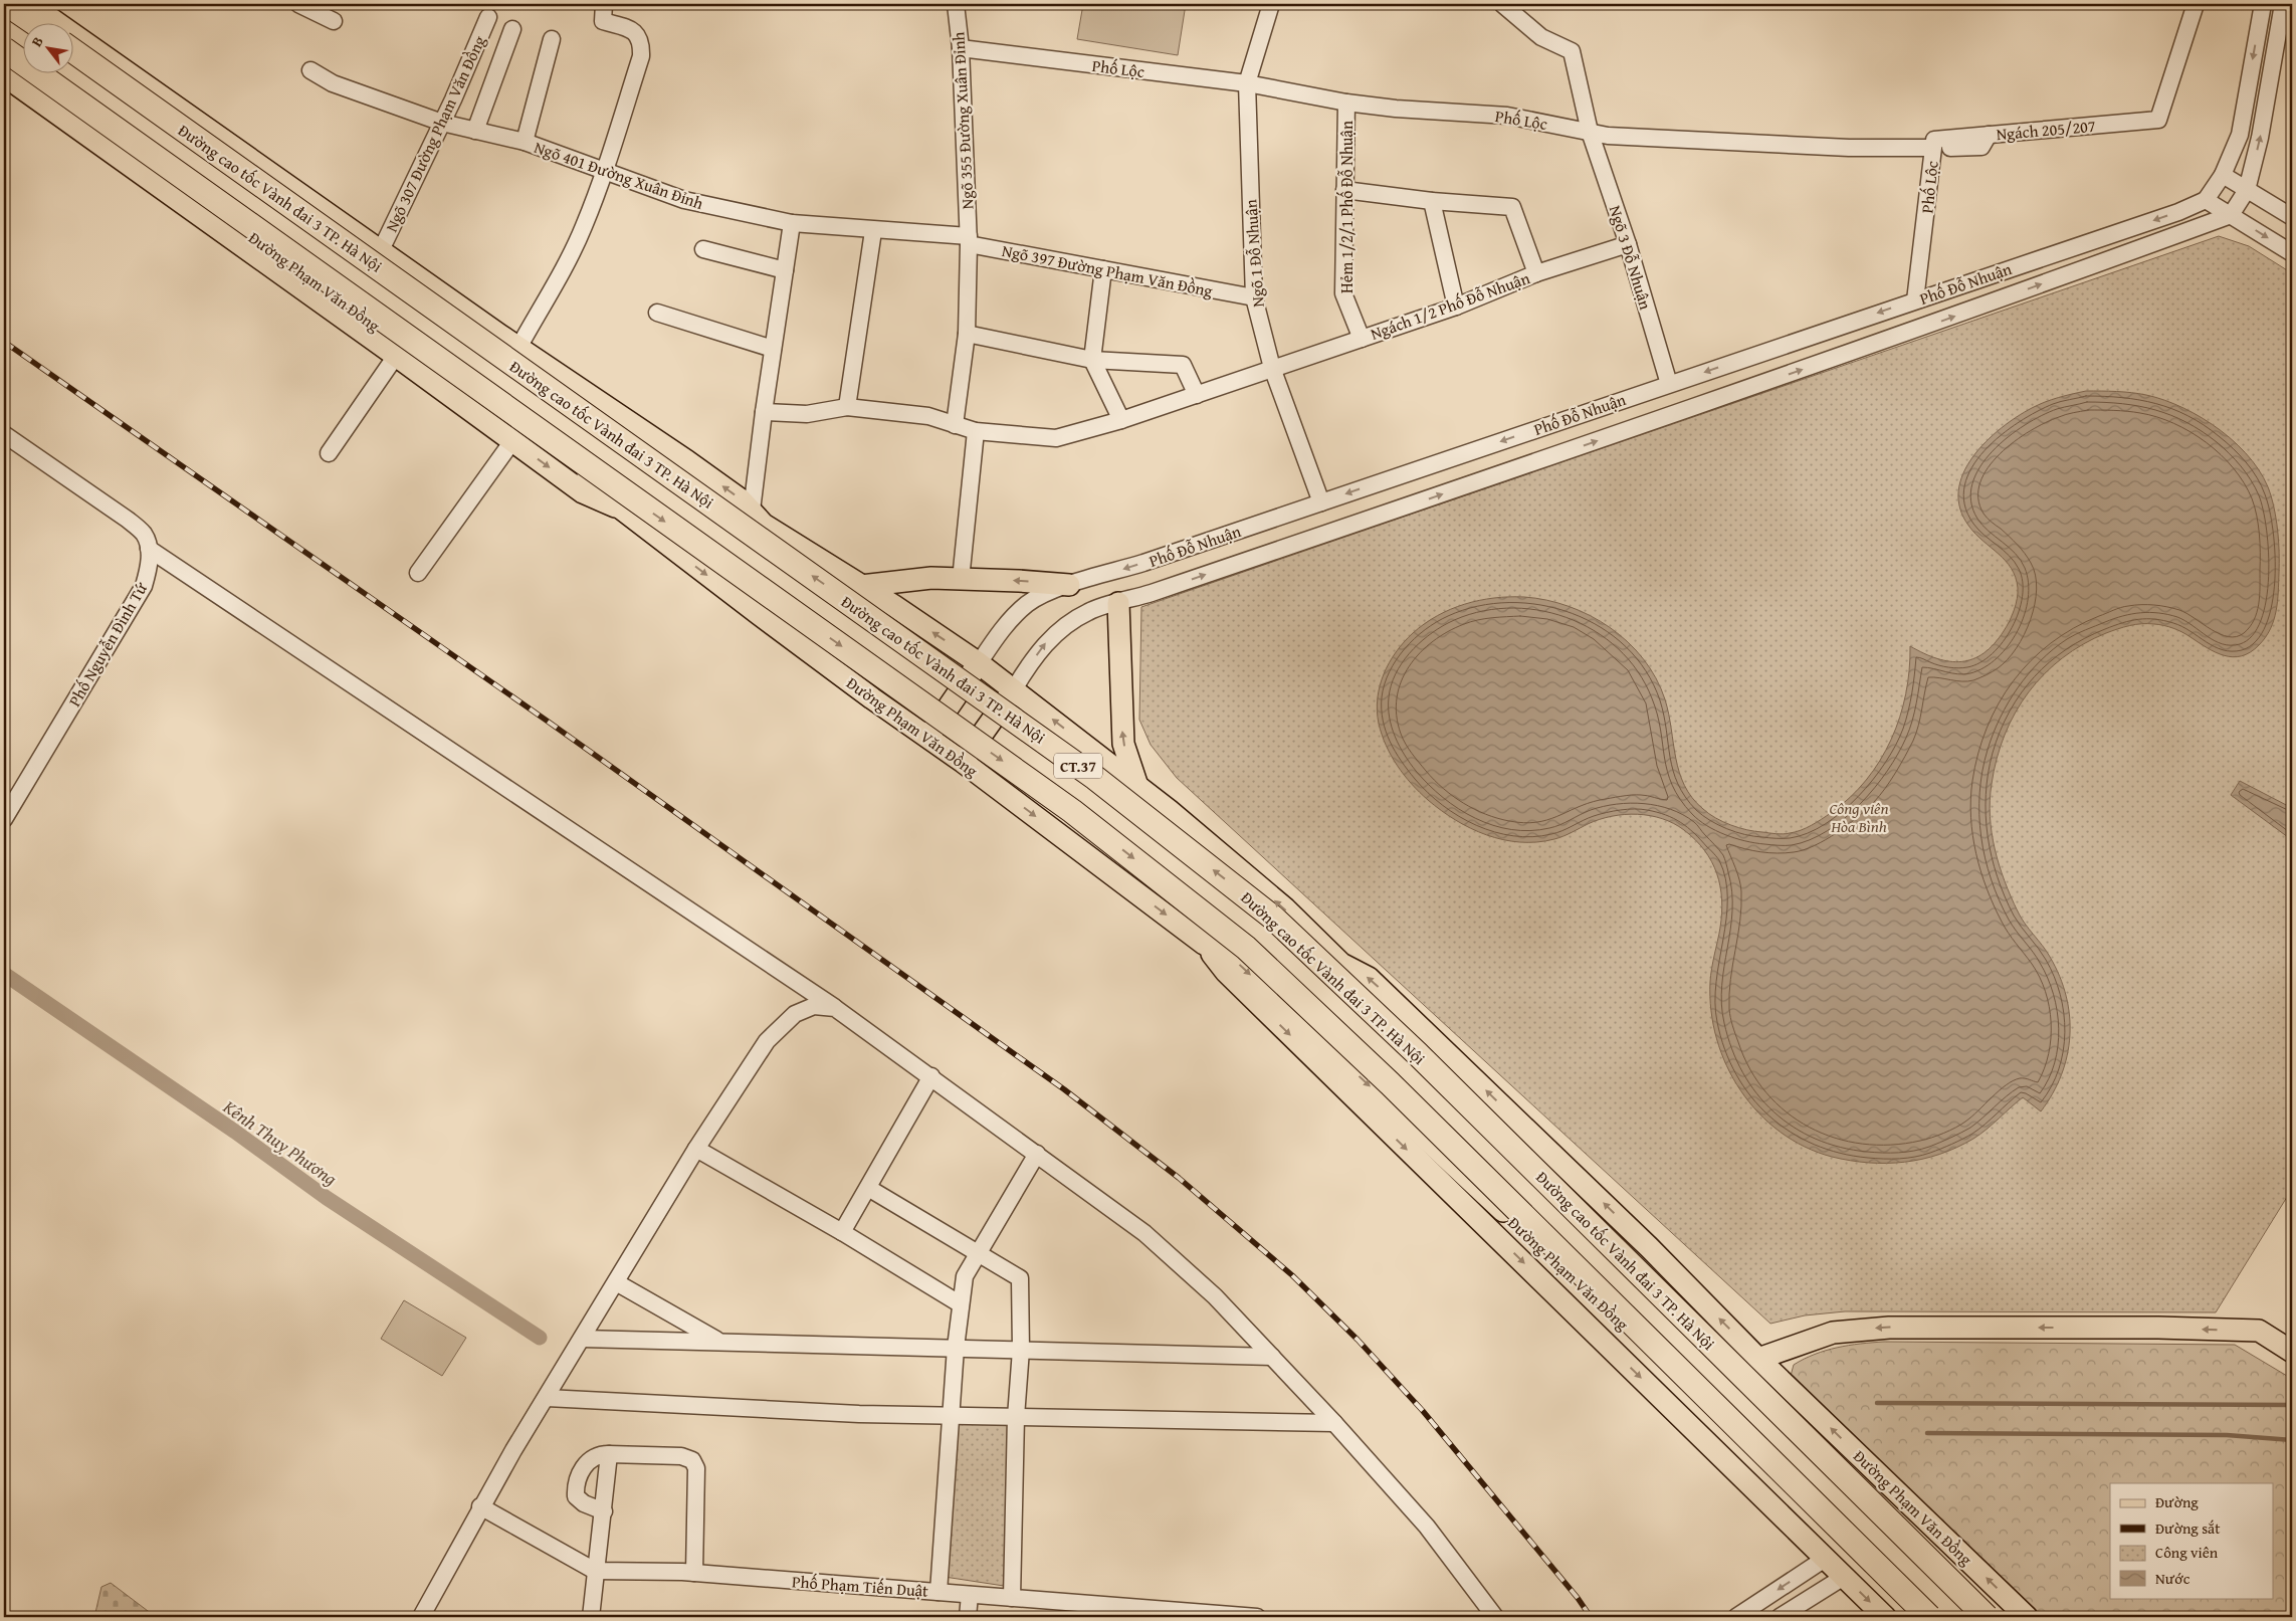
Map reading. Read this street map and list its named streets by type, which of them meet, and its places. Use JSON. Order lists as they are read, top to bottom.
{
  "streets": {
    "highway": ["Đường cao tốc Vành đai 3 TP. Hà Nội", "CT.37"],
    "main road": ["Đường Phạm Văn Đồng"],
    "street": [
      "Phố Lộc",
      "Ngõ 355 Đường Xuân Đỉnh",
      "Ngách 205/207",
      "Ngõ 307 Đường Phạm Văn Đồng",
      "Ngõ 401 Đường Xuân Đỉnh",
      "Hẻm 1/2/1 Phố Đỗ Nhuận",
      "Ngõ 1 Đỗ Nhuận",
      "Ngõ 3 Đỗ Nhuận",
      "Ngõ 397 Đường Phạm Văn Đồng",
      "Phố Đỗ Nhuận",
      "Ngách 1/2 Phố Đỗ Nhuận",
      "Phố Nguyễn Đình Tứ",
      "Phố Phạm Tiến Duật"
    ]
  },
  "crossings": [
    ["Phố Lộc", "Ngõ 355 Đường Xuân Đỉnh"],
    ["Phố Lộc", "Ngách 205/207"],
    ["Phố Lộc", "Hẻm 1/2/1 Phố Đỗ Nhuận"],
    ["Phố Lộc", "Ngõ 1 Đỗ Nhuận"],
    ["Phố Lộc", "Ngõ 3 Đỗ Nhuận"],
    ["Phố Lộc", "Phố Đỗ Nhuận"],
    ["Ngõ 355 Đường Xuân Đỉnh", "Ngõ 401 Đường Xuân Đỉnh"],
    ["Ngõ 355 Đường Xuân Đỉnh", "Ngõ 397 Đường Phạm Văn Đồng"],
    ["Ngõ 355 Đường Xuân Đỉnh", "Ngách 1/2 Phố Đỗ Nhuận"],
    ["Ngõ 307 Đường Phạm Văn Đồng", "Ngõ 401 Đường Xuân Đỉnh"],
    ["Ngõ 307 Đường Phạm Văn Đồng", "Đường Phạm Văn Đồng"],
    ["Ngõ 401 Đường Xuân Đỉnh", "Ngõ 397 Đường Phạm Văn Đồng"],
    ["Đường cao tốc Vành đai 3 TP. Hà Nội", "Đường Phạm Văn Đồng"],
    ["Hẻm 1/2/1 Phố Đỗ Nhuận", "Ngách 1/2 Phố Đỗ Nhuận"],
    ["Ngõ 1 Đỗ Nhuận", "Ngõ 397 Đường Phạm Văn Đồng"],
    ["Ngõ 1 Đỗ Nhuận", "Phố Đỗ Nhuận"],
    ["Ngõ 1 Đỗ Nhuận", "Ngách 1/2 Phố Đỗ Nhuận"],
    ["Ngõ 3 Đỗ Nhuận", "Phố Đỗ Nhuận"],
    ["Ngõ 3 Đỗ Nhuận", "Ngách 1/2 Phố Đỗ Nhuận"],
    ["Đường Phạm Văn Đồng", "Phố Đỗ Nhuận"]
  ],
  "water": ["Kênh Thuỵ Phương"],
  "parks": ["Công viên Hòa Bình"],
  "legend": [
    "Đường",
    "Đường sắt",
    "Công viên",
    "Nước"
  ],
  "north": "top left"
}
